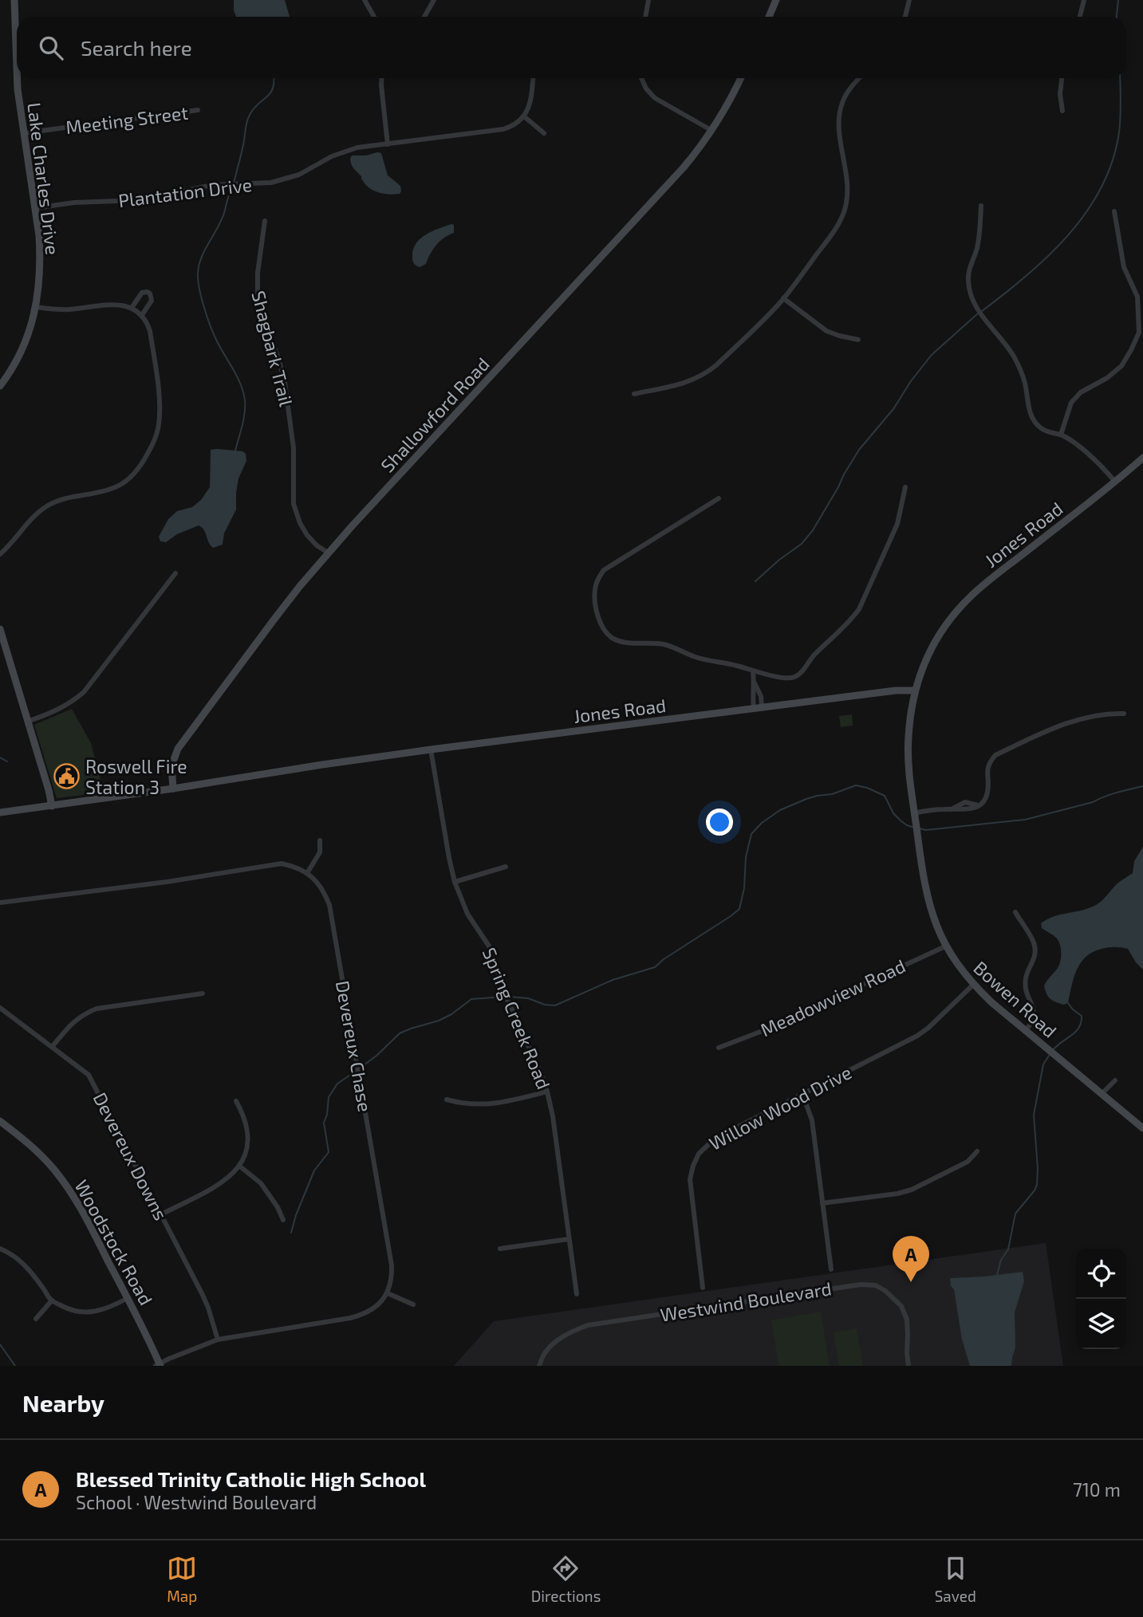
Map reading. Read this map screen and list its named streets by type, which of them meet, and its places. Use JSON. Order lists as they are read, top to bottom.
{
  "streets": {
    "street": [
      "Meeting Street",
      "Lake Charles Drive",
      "Plantation Drive",
      "Shagbark Trail",
      "Shallowford Road",
      "Jones Road",
      "Meadowview Road",
      "Bowen Road",
      "Spring Creek Road",
      "Devereux Chase",
      "Willow Wood Drive",
      "Devereux Downs",
      "Woodstock Road",
      "Westwind Boulevard"
    ]
  },
  "crossings": [
    ["Meeting Street", "Lake Charles Drive"],
    ["Lake Charles Drive", "Plantation Drive"],
    ["Shagbark Trail", "Shallowford Road"],
    ["Shallowford Road", "Jones Road"],
    ["Jones Road", "Bowen Road"],
    ["Jones Road", "Spring Creek Road"],
    ["Meadowview Road", "Bowen Road"],
    ["Bowen Road", "Willow Wood Drive"]
  ],
  "places": {
    "public building": ["Roswell Fire Station 3"]
  },
  "page": {
    "search": "Search here",
    "pins": "A",
    "heading": "Nearby",
    "list": [
      {
        "mark": "A",
        "name": "Blessed Trinity Catholic High School",
        "note": "School · Westwind Boulevard",
        "value": "710 m"
      }
    ],
    "nav": ["Map", "Directions", "Saved"]
  }
}
